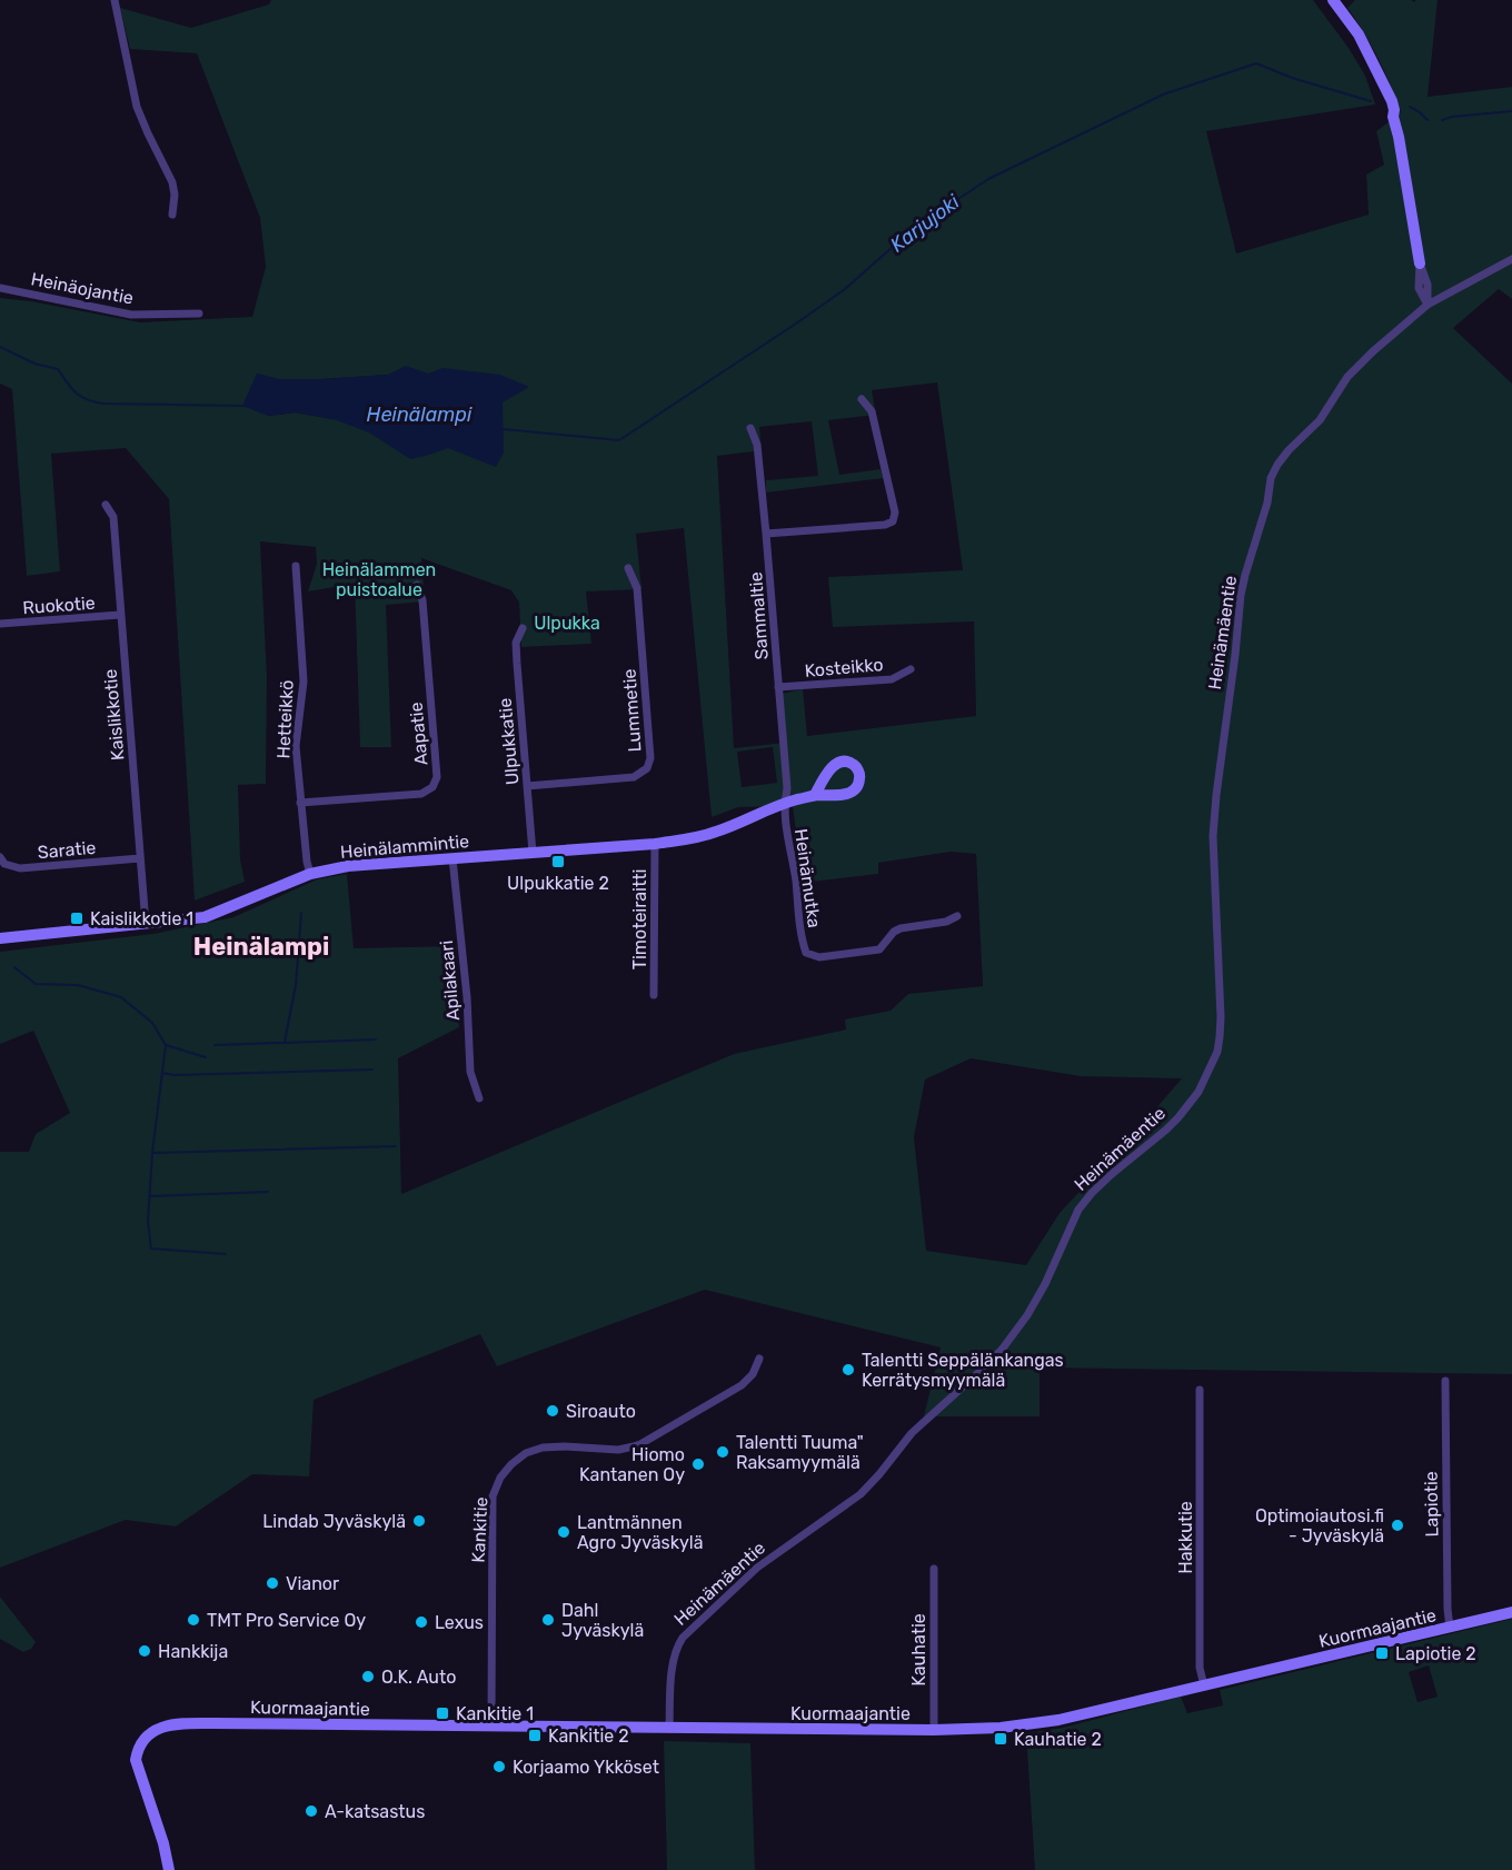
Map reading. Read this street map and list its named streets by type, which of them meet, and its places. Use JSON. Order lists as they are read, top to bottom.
{
  "streets": {
    "street": [
      "Heinäojantie",
      "Ruokotie",
      "Sammaltie",
      "Heinämäentie",
      "Kosteikko",
      "Lummetie",
      "Kaislikkotie",
      "Hetteikkö",
      "Aapatie",
      "Ulpukkatie",
      "Heinälammintie",
      "Saratie",
      "Heinämutka",
      "Timoteiraitti",
      "Apilakaari",
      "Lapiotie",
      "Kankitie",
      "Hakkutie",
      "Kuormaajantie",
      "Kauhatie"
    ]
  },
  "crossings": [
    ["Ruokotie", "Kaislikkotie"],
    ["Sammaltie", "Kosteikko"],
    ["Sammaltie", "Heinälammintie"],
    ["Sammaltie", "Heinämutka"],
    ["Heinämäentie", "Kuormaajantie"],
    ["Lummetie", "Ulpukkatie"],
    ["Kaislikkotie", "Heinälammintie"],
    ["Kaislikkotie", "Saratie"],
    ["Hetteikkö", "Aapatie"],
    ["Hetteikkö", "Heinälammintie"],
    ["Ulpukkatie", "Heinälammintie"],
    ["Heinälammintie", "Heinämutka"],
    ["Heinälammintie", "Timoteiraitti"],
    ["Heinälammintie", "Apilakaari"],
    ["Lapiotie", "Kuormaajantie"],
    ["Kankitie", "Kuormaajantie"],
    ["Hakkutie", "Kuormaajantie"],
    ["Kuormaajantie", "Kauhatie"]
  ],
  "districts": ["Heinälampi"],
  "water": ["Karjujoki", "Heinälampi"],
  "parks": ["Heinälammen puistoalue", "Ulpukka"],
  "places": {
    "transit": [
      "Ulpukkatie 2",
      "Kaislikkotie 1",
      "Lapiotie 2",
      "Kankitie 1",
      "Kankitie 2",
      "Kauhatie 2"
    ],
    "other": [
      "Talentti Seppälänkangas Kerrätysmyymälä",
      "Siroauto",
      "Talentti Tuuma\" Raksamyymälä",
      "Hiomo Kantanen Oy",
      "Lindab Jyväskylä",
      "Optimoiautosi.fi - Jyväskylä",
      "Lantmännen Agro Jyväskylä",
      "Vianor",
      "TMT Pro Service Oy",
      "Dahl Jyväskylä",
      "Lexus",
      "Hankkija",
      "O.K. Auto",
      "Korjaamo Ykköset",
      "A-katsastus"
    ]
  }
}
